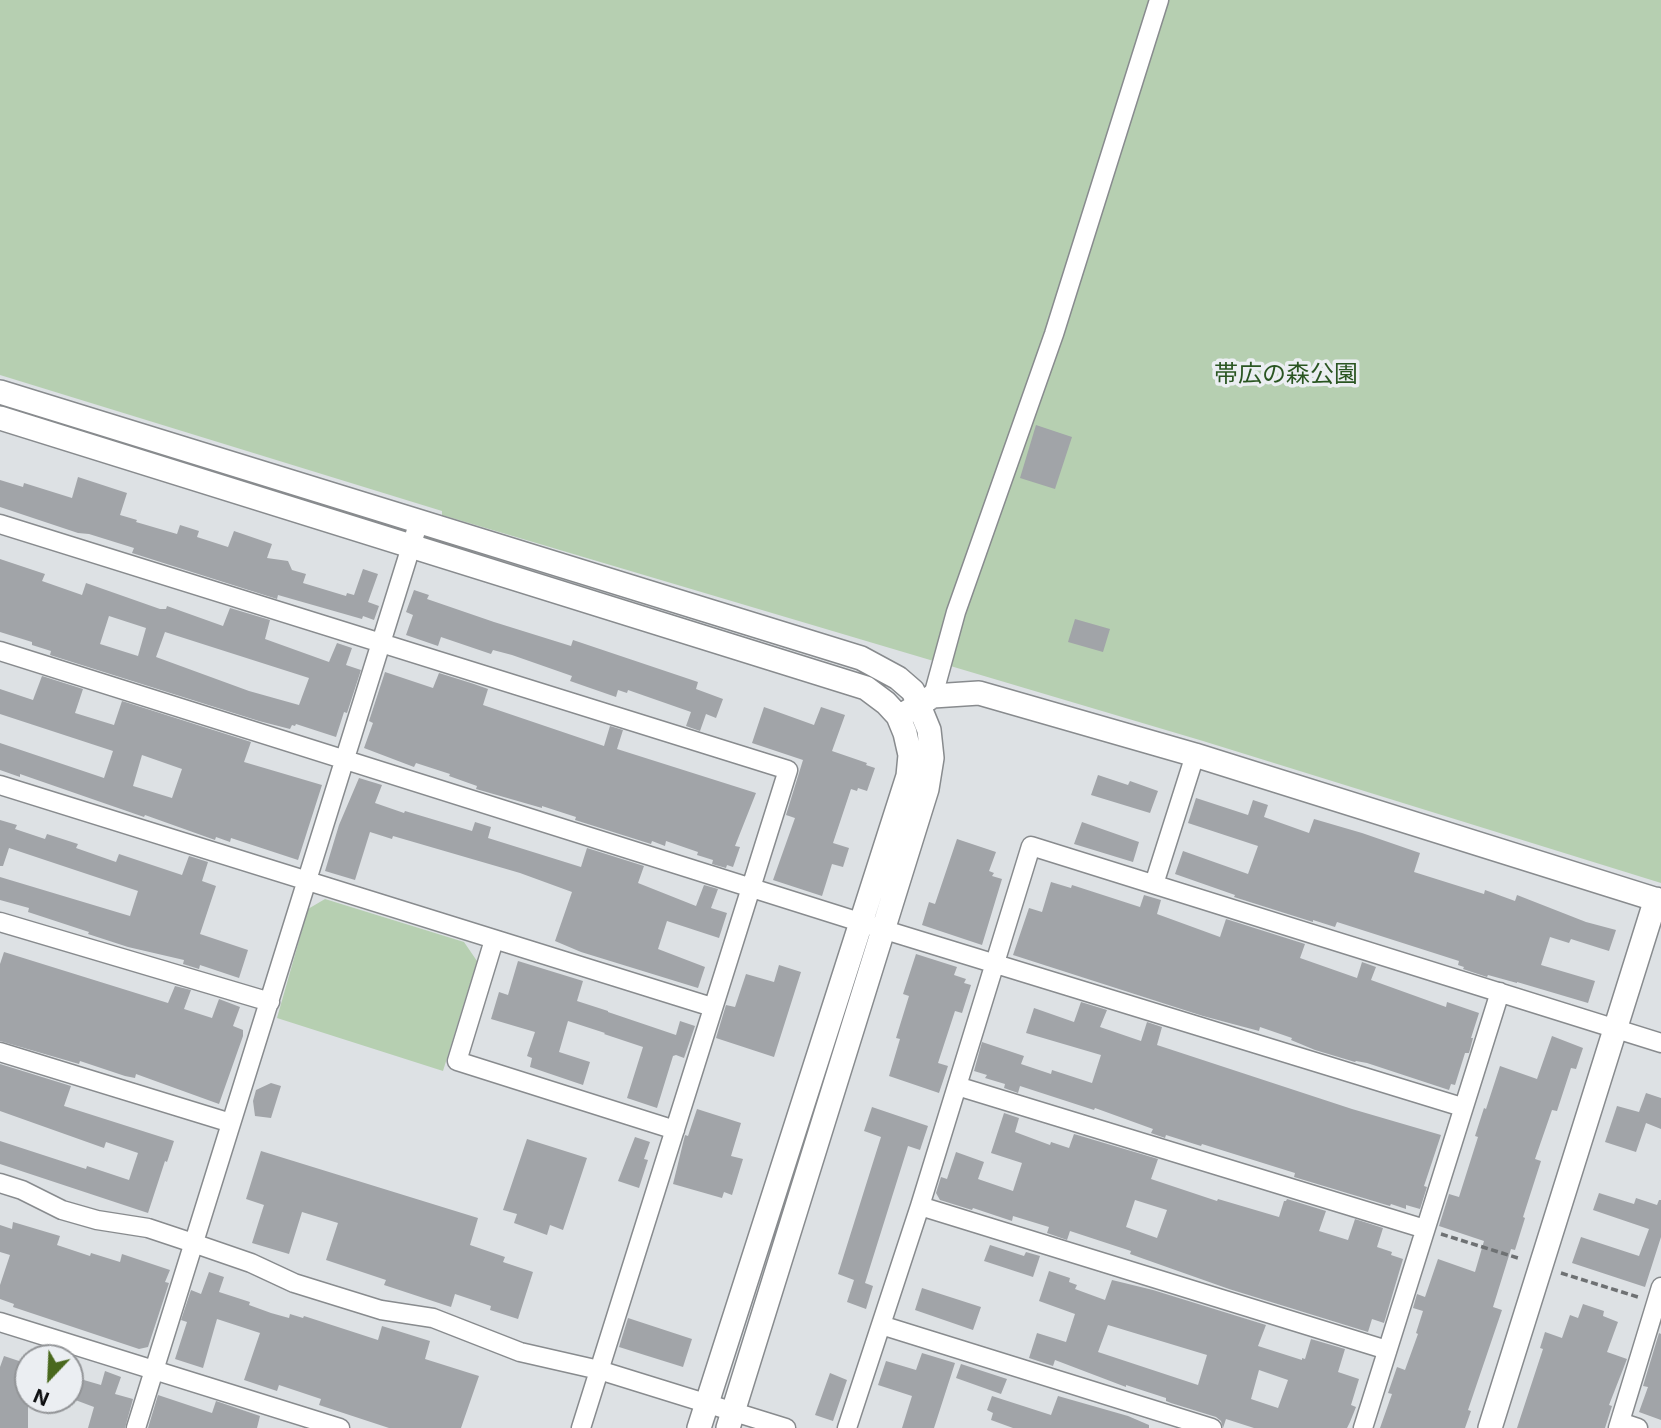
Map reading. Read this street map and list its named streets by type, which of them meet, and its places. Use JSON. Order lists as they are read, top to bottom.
{
  "parks": ["帯広の森公園"],
  "north": "bottom left"
}
